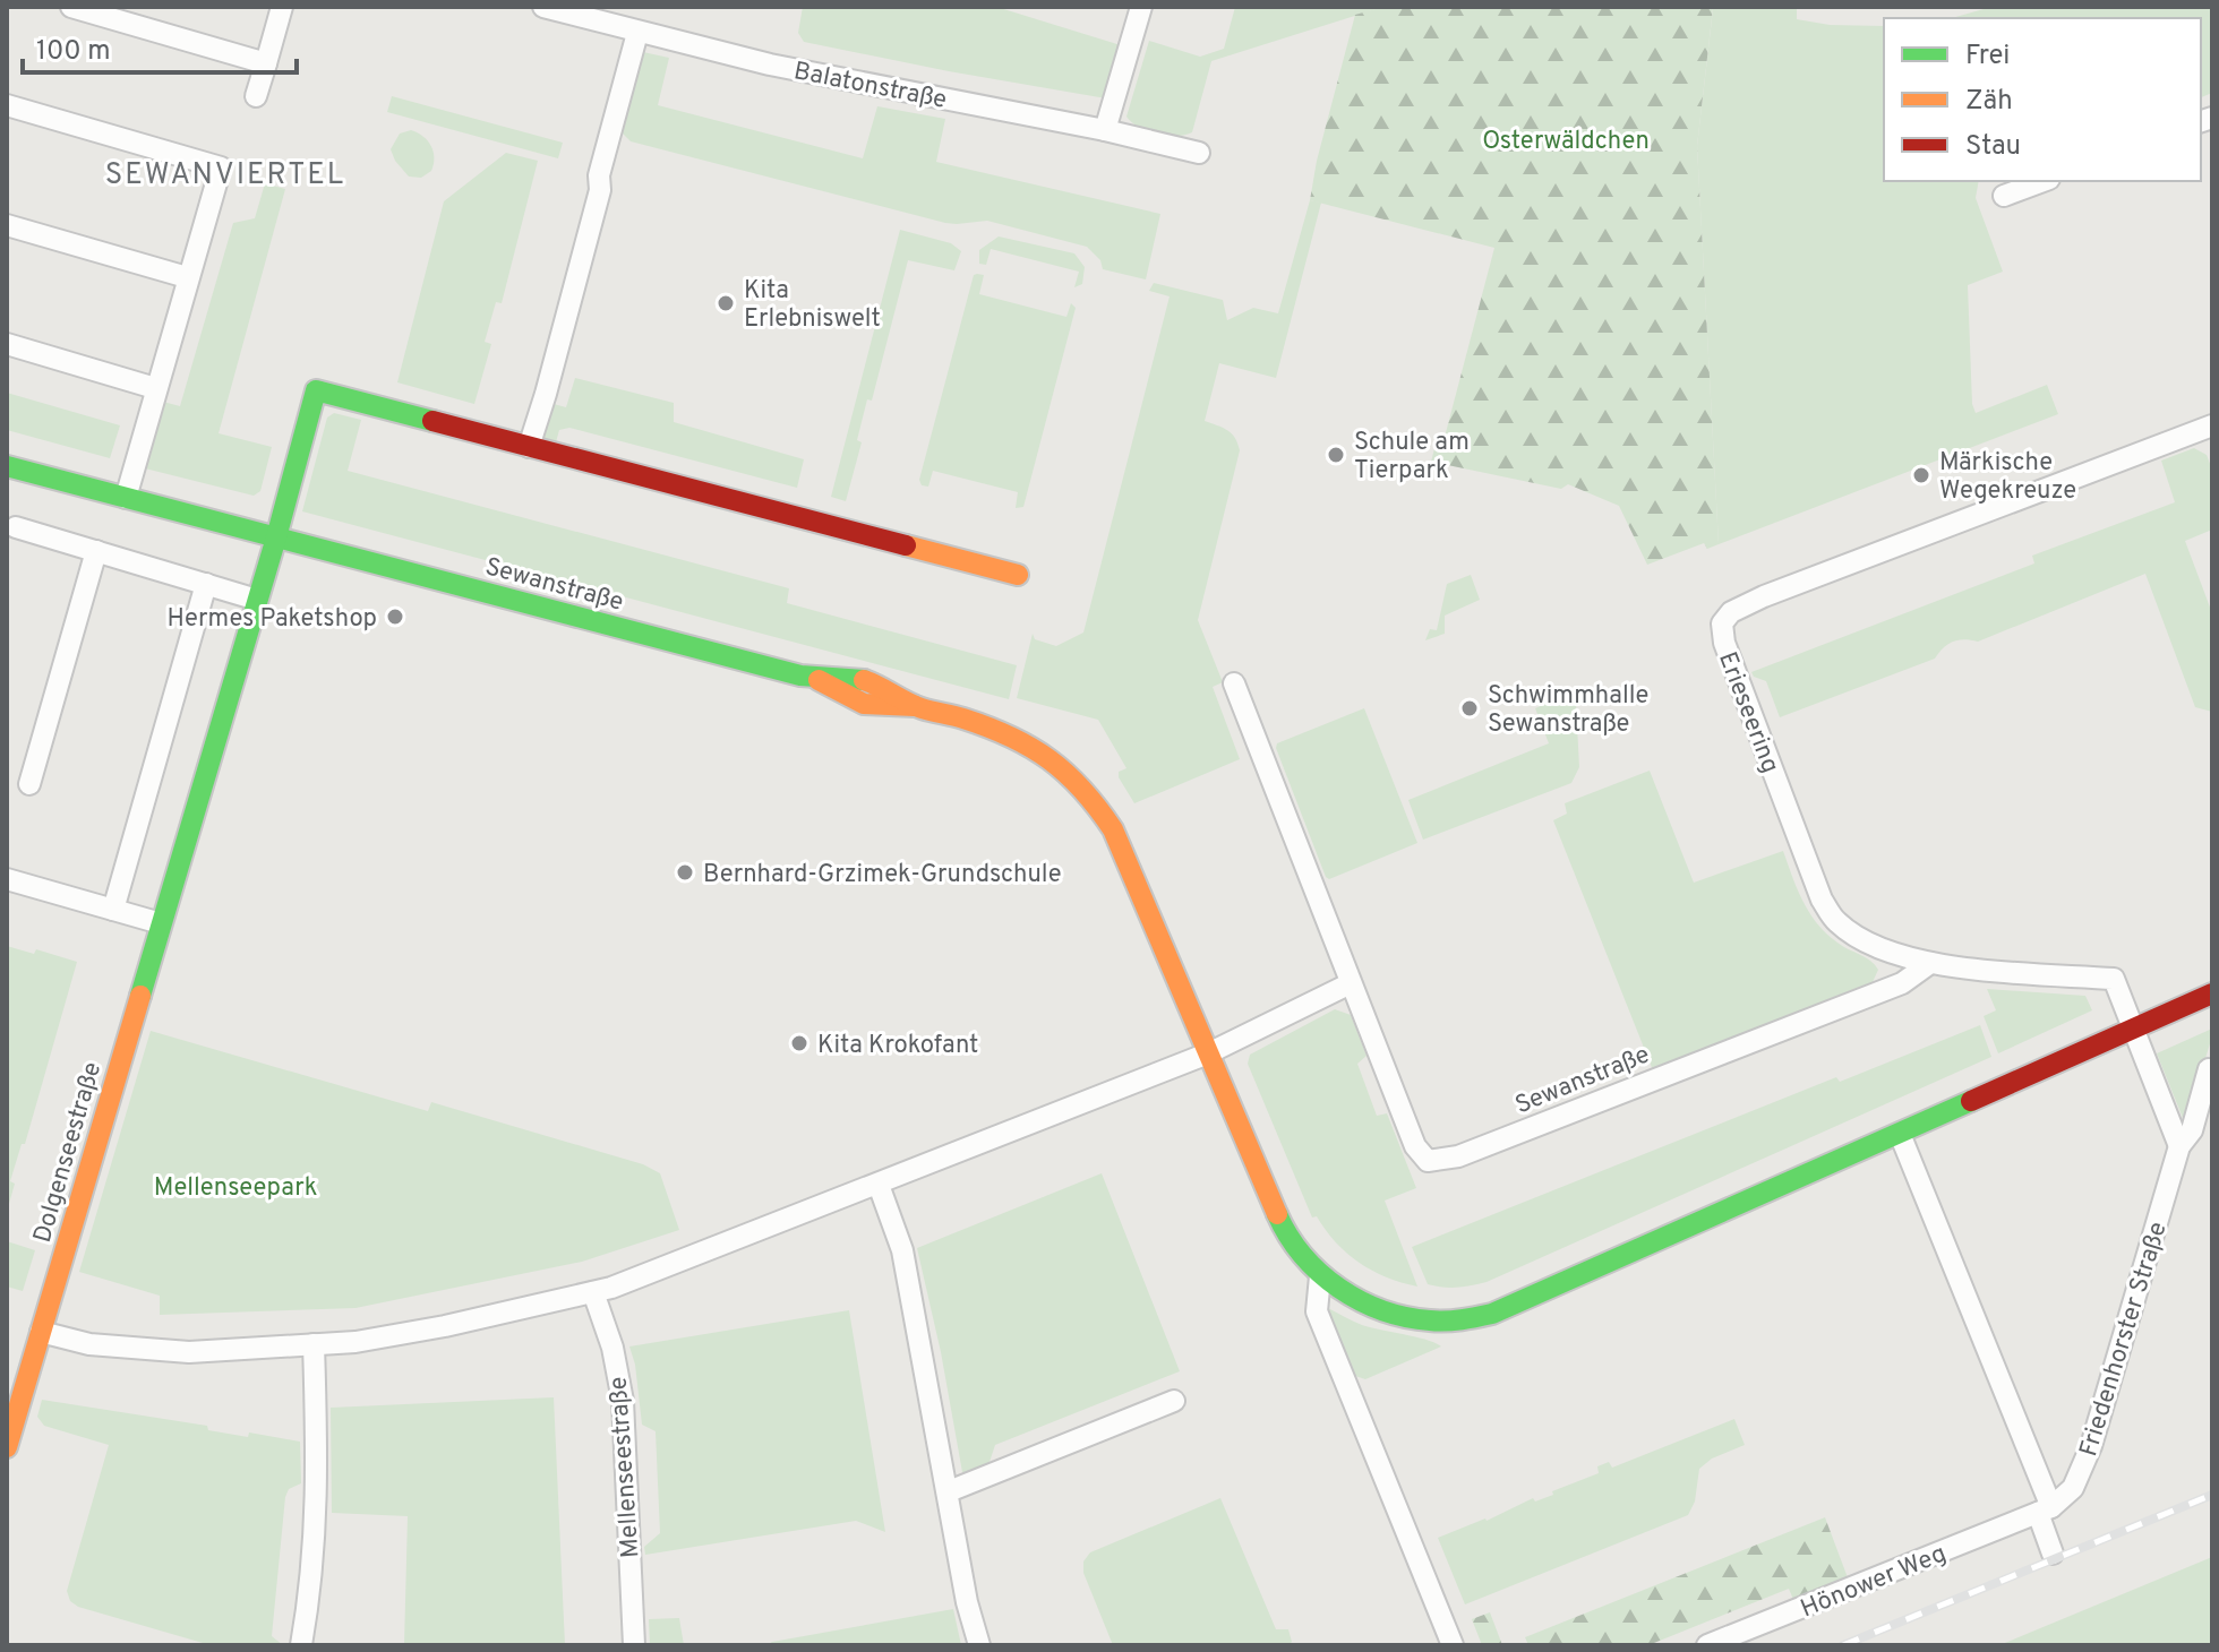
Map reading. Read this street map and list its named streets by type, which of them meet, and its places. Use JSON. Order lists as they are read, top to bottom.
{
  "streets": {
    "street": [
      "Balatonstraße",
      "Sewanstraße",
      "Erieseering",
      "Dolgenseestraße",
      "Friedenhorster Straße",
      "Mellenseestraße",
      "Hönower Weg"
    ]
  },
  "crossings": [
    ["Sewanstraße", "Erieseering"],
    ["Sewanstraße", "Dolgenseestraße"],
    ["Friedenhorster Straße", "Hönower Weg"]
  ],
  "districts": ["SEWANVIERTEL"],
  "parks": ["Osterwäldchen", "Mellenseepark"],
  "places": [
    "Kita Erlebniswelt",
    "Schule am Tierpark",
    "Märkische Wegekreuze",
    "Hermes Paketshop",
    "Schwimmhalle Sewanstraße",
    "Bernhard-Grzimek-Grundschule",
    "Kita Krokofant"
  ],
  "legend": ["Frei", "Zäh", "Stau"],
  "scale_bar": "100 m"
}
